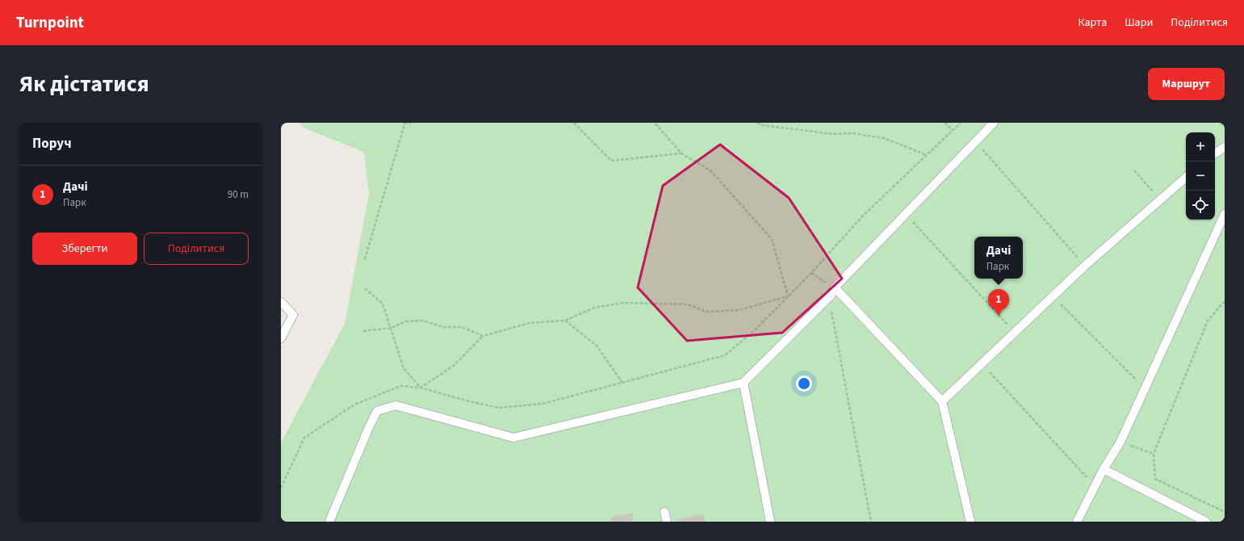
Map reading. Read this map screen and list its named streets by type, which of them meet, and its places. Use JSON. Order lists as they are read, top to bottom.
{
  "page": {
    "header": "Turnpoint",
    "nav": ["Карта", "Шари", "Поділитися"],
    "title": "Як дістатися",
    "buttons": [
      "Маршрут",
      ["Зберегти", "Поділитися"]
    ],
    "heading": "Поруч",
    "map_buttons": ["+", "−"],
    "list": [
      {
        "mark": "1",
        "name": "Дачі",
        "note": "Парк",
        "value": "90 m"
      }
    ],
    "popup": ["Дачі", "Парк"],
    "pins": "1"
  }
}
